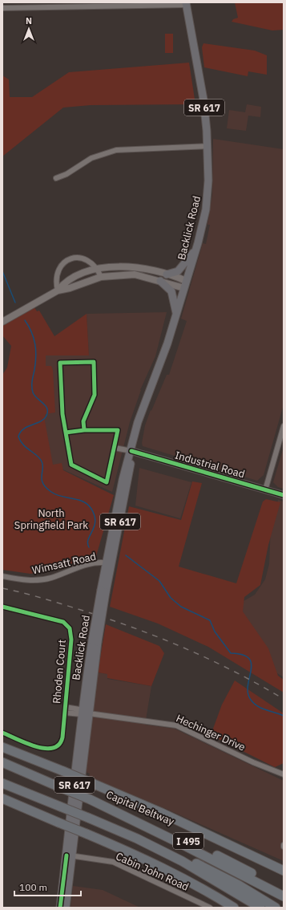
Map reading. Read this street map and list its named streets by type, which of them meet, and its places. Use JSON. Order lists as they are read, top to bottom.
{
  "streets": {
    "highway": ["Capital Beltway", "I 495"],
    "main road": ["SR 617", "Backlick Road"],
    "street": [
      "Industrial Road",
      "Wimsatt Road",
      "Rhoden Court",
      "Hechinger Drive",
      "Cabin John Road"
    ]
  },
  "crossings": [
    ["Backlick Road", "Industrial Road"],
    ["Backlick Road", "Wimsatt Road"],
    ["Backlick Road", "Hechinger Drive"],
    ["Backlick Road", "Cabin John Road"]
  ],
  "parks": ["North Springfield Park"],
  "scale_bar": "100 m",
  "north": "top"
}
